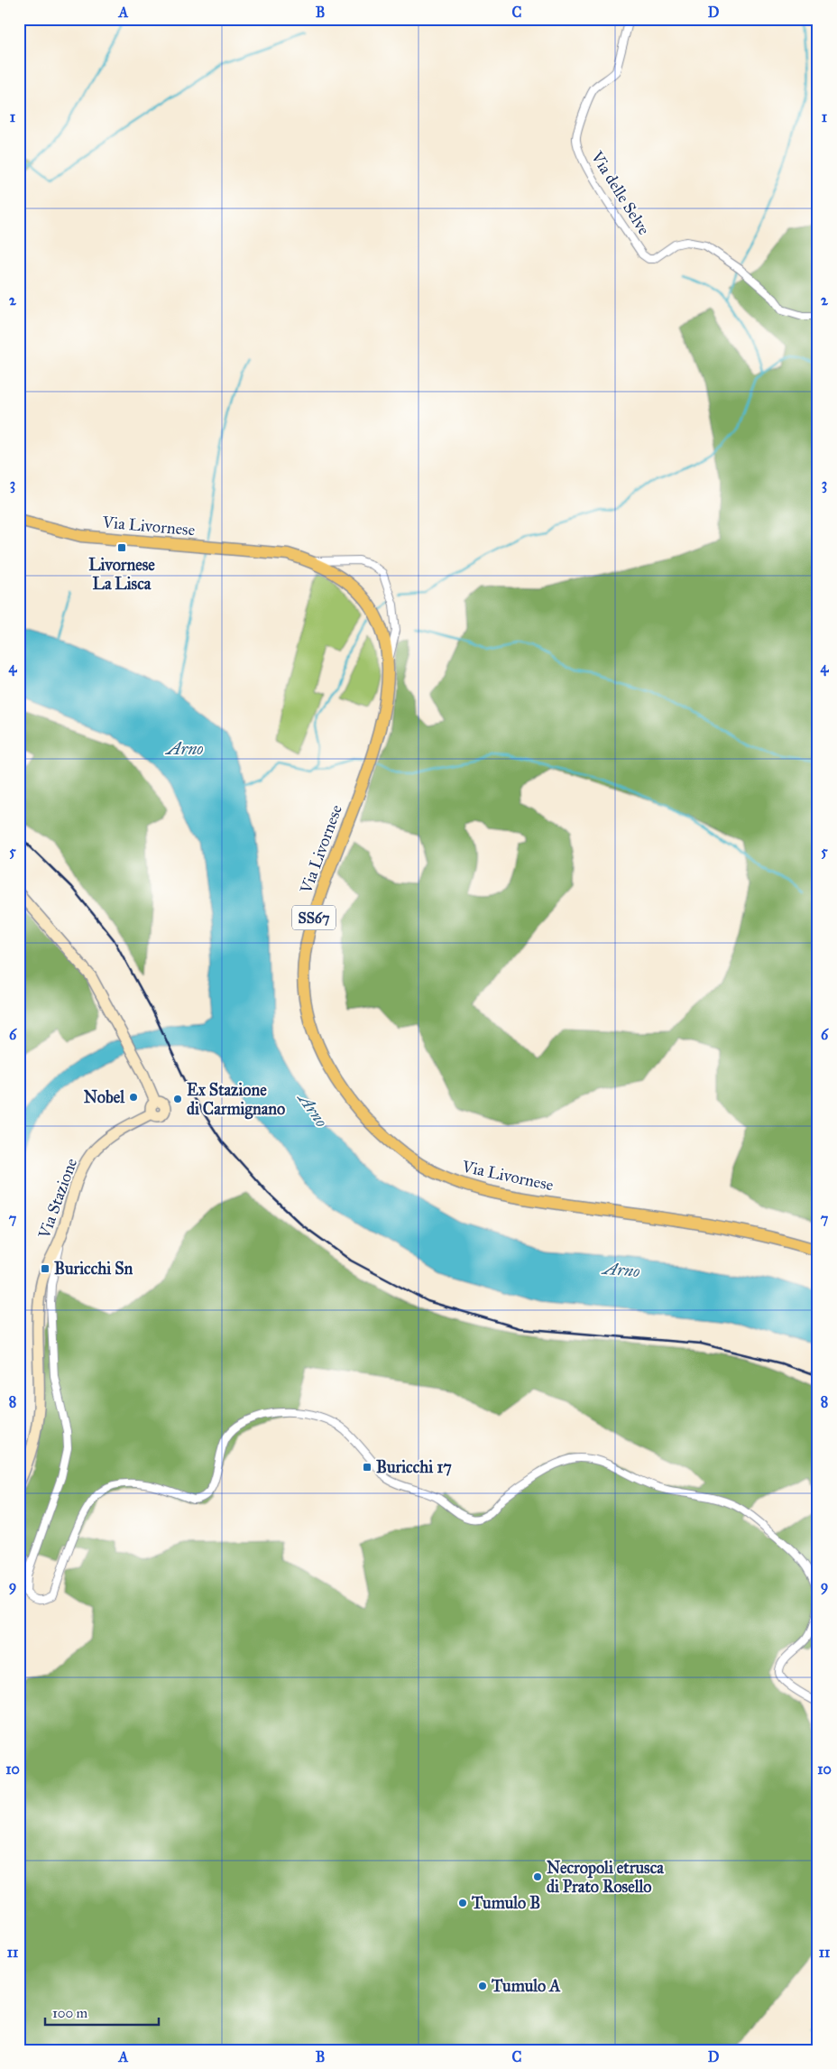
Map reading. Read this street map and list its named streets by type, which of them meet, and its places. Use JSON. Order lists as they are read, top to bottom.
{
  "streets": {
    "main road": ["Via Livornese", "SS67"],
    "street": ["Via delle Selve", "Via Stazione"]
  },
  "water": ["Arno"],
  "places": {
    "transit": ["Livornese La Lisca", "Buricchi Sn", "Buricchi 17"],
    "other": [
      "Nobel",
      "Ex Stazione di Carmignano",
      "Necropoli etrusca di Prato Rosello",
      "Tumulo B",
      "Tumulo A"
    ]
  },
  "scale_bar": "100 m",
  "grid": {
    "columns": [
      "A",
      "B",
      "C",
      "D"
    ],
    "rows": [
      "1",
      "2",
      "3",
      "4",
      "5",
      "6",
      "7",
      "8",
      "9",
      "10",
      "11"
    ]
  }
}
